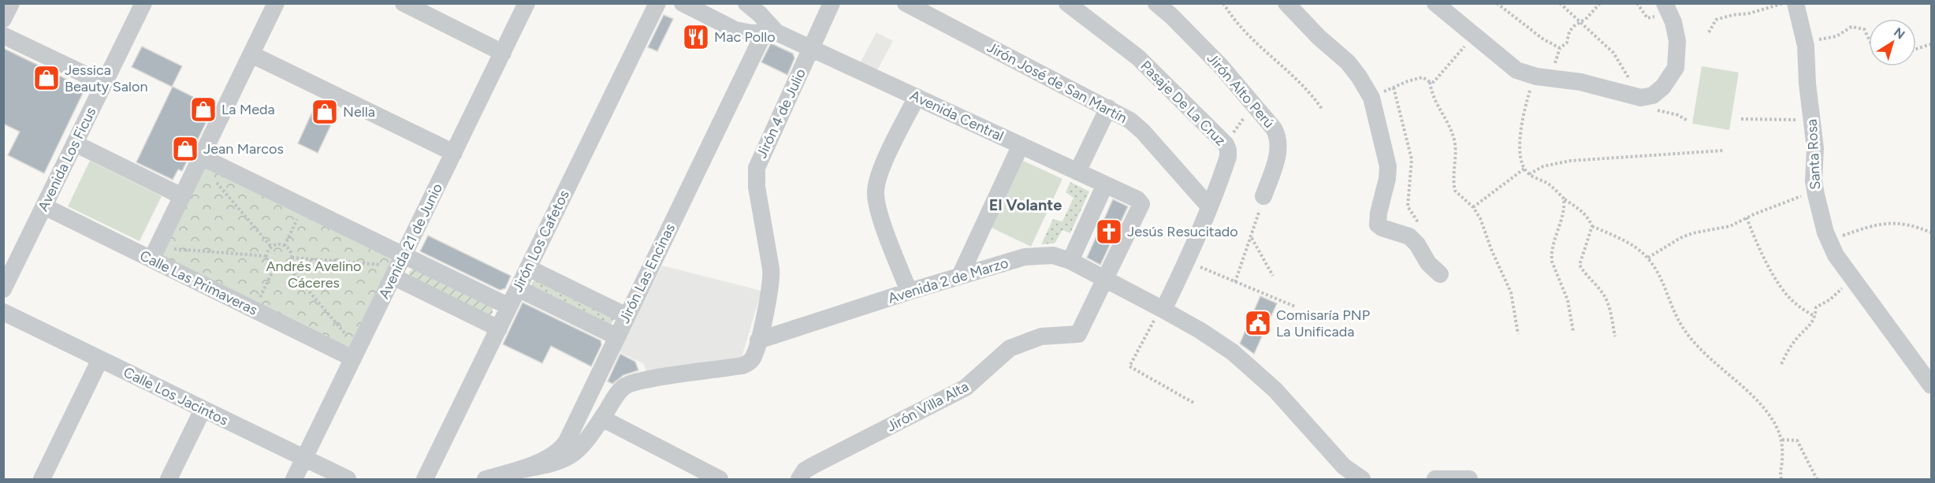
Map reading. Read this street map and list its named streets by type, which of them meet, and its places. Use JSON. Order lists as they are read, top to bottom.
{
  "streets": {
    "street": [
      "Jirón José de San Martín",
      "Jirón Alto Perú",
      "Pasaje De La Cruz",
      "Jirón 4 de Julio",
      "Avenida Central",
      "Santa Rosa",
      "Avenida Los Ficus",
      "Avenida 21 de Junio",
      "Jirón Los Cafetos",
      "Jirón Las Encinas",
      "Avenida 2 de Marzo",
      "Calle Las Primaveras",
      "Calle Los Jacintos",
      "Jirón Villa Alta"
    ]
  },
  "crossings": [
    ["Jirón José de San Martín", "Pasaje De La Cruz"],
    ["Pasaje De La Cruz", "Avenida 2 de Marzo"],
    ["Jirón 4 de Julio", "Avenida Central"],
    ["Jirón 4 de Julio", "Avenida 2 de Marzo"],
    ["Avenida Central", "Jirón Las Encinas"],
    ["Avenida Central", "Avenida 2 de Marzo"],
    ["Avenida Central", "Jirón Villa Alta"],
    ["Avenida Los Ficus", "Calle Las Primaveras"],
    ["Avenida 21 de Junio", "Calle Las Primaveras"],
    ["Avenida 21 de Junio", "Calle Los Jacintos"],
    ["Avenida 2 de Marzo", "Jirón Villa Alta"]
  ],
  "districts": ["El Volante"],
  "parks": ["Andrés Avelino Cáceres"],
  "places": {
    "restaurant": ["Mac Pollo"],
    "shop": [
      "Jessica Beauty Salon",
      "La Meda",
      "Nella",
      "Jean Marcos"
    ],
    "church": ["Jesús Resucitado"],
    "public building": ["Comisaría PNP La Unificada"]
  },
  "north": "top right"
}
